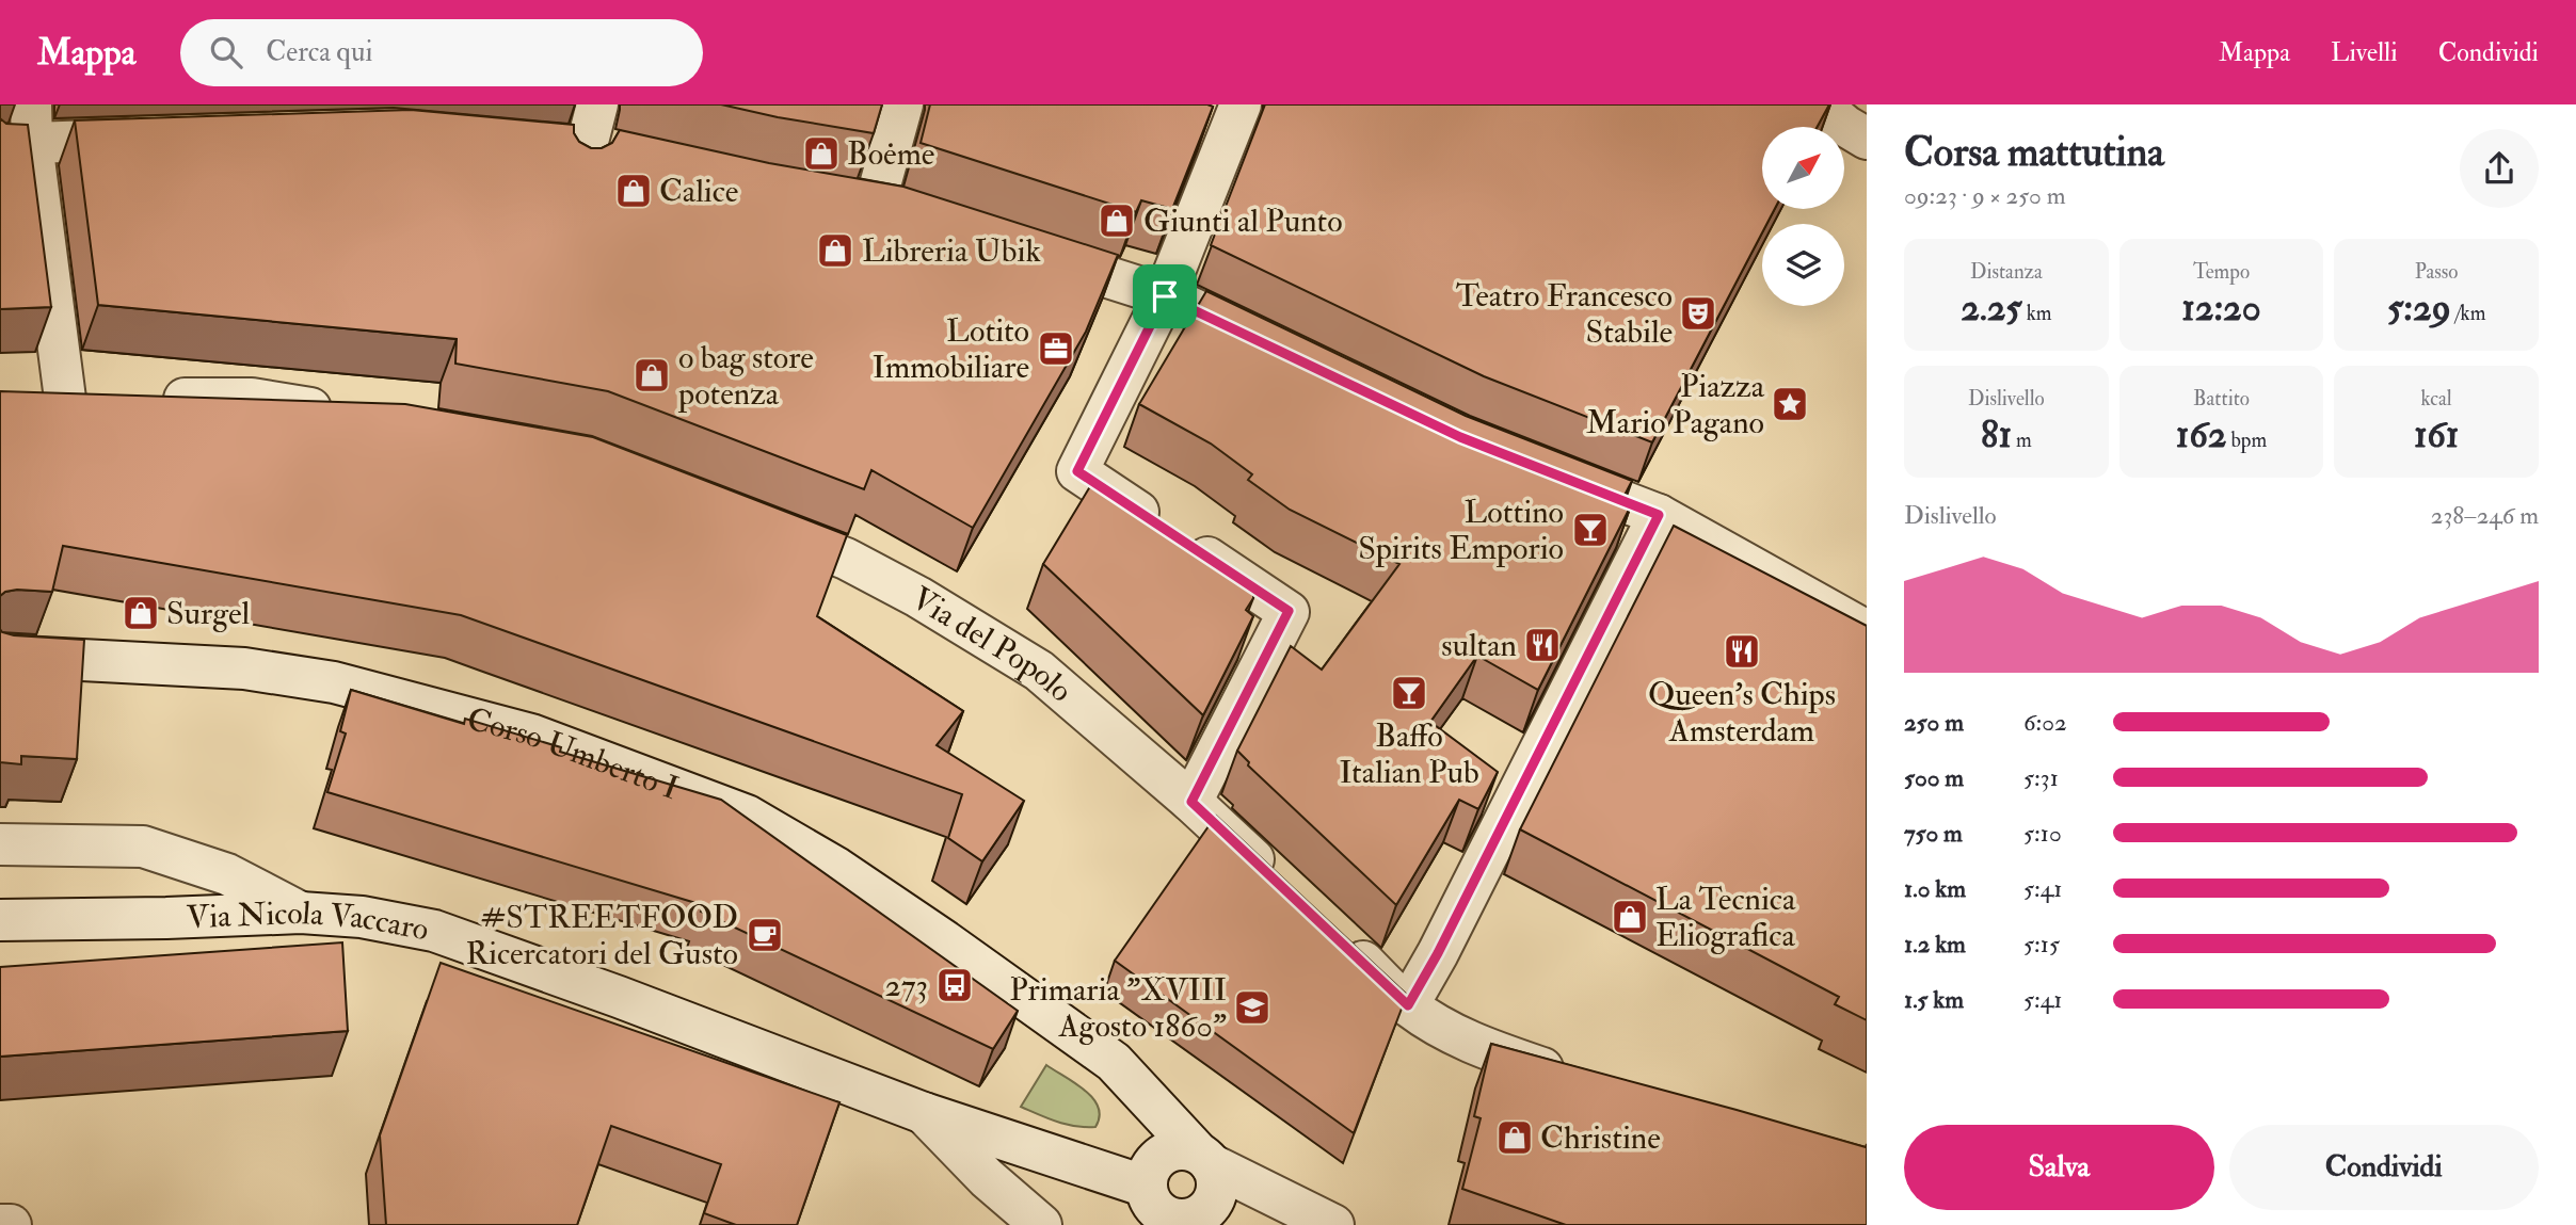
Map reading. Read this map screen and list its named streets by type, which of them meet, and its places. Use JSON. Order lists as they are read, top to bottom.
{
  "streets": {
    "street": ["Via del Popolo", "Corso Umberto I", "Via Nicola Vaccaro"]
  },
  "crossings": [
    ["Corso Umberto I", "Via Nicola Vaccaro"]
  ],
  "places": {
    "shop": [
      "Boėme",
      "Calice",
      "Giunti al Punto",
      "Libreria Ubik",
      "o bag store potenza",
      "Surgel",
      "La Tecnica Eliografica",
      "Christine"
    ],
    "theatre": ["Teatro Francesco Stabile"],
    "office": ["Lotito Immobiliare"],
    "place": ["Piazza Mario Pagano"],
    "bar": ["Lottino Spirits Emporio", "Baffo Italian Pub"],
    "restaurant": ["sultan", "Queen's Chips Amsterdam"],
    "cafe": ["#STREETFOOD Ricercatori del Gusto"],
    "bus stop": ["273"],
    "school or university": ["Primaria \"XVIII Agosto 1860\""]
  },
  "north": "top right",
  "page": {
    "header": "Mappa",
    "search": "Cerca qui",
    "nav": ["Mappa", "Livelli", "Condividi"],
    "heading": ["Corsa mattutina", "09:23 · 9 × 250 m"],
    "stats": [
      ["Distanza", "2.25 km"],
      ["Tempo", "12:20"],
      ["Passo", "5:29 /km"],
      ["Dislivello", "81 m"],
      ["Battito", "162 bpm"],
      ["kcal", "161"]
    ],
    "chart": ["Dislivello", "238–246 m"],
    "list": [
      {
        "name": "250 m",
        "note": "6:02"
      },
      {
        "name": "500 m",
        "note": "5:31"
      },
      {
        "name": "750 m",
        "note": "5:10"
      },
      {
        "name": "1.0 km",
        "note": "5:41"
      },
      {
        "name": "1.2 km",
        "note": "5:15"
      },
      {
        "name": "1.5 km",
        "note": "5:41"
      }
    ],
    "buttons": ["Salva", "Condividi"]
  }
}
